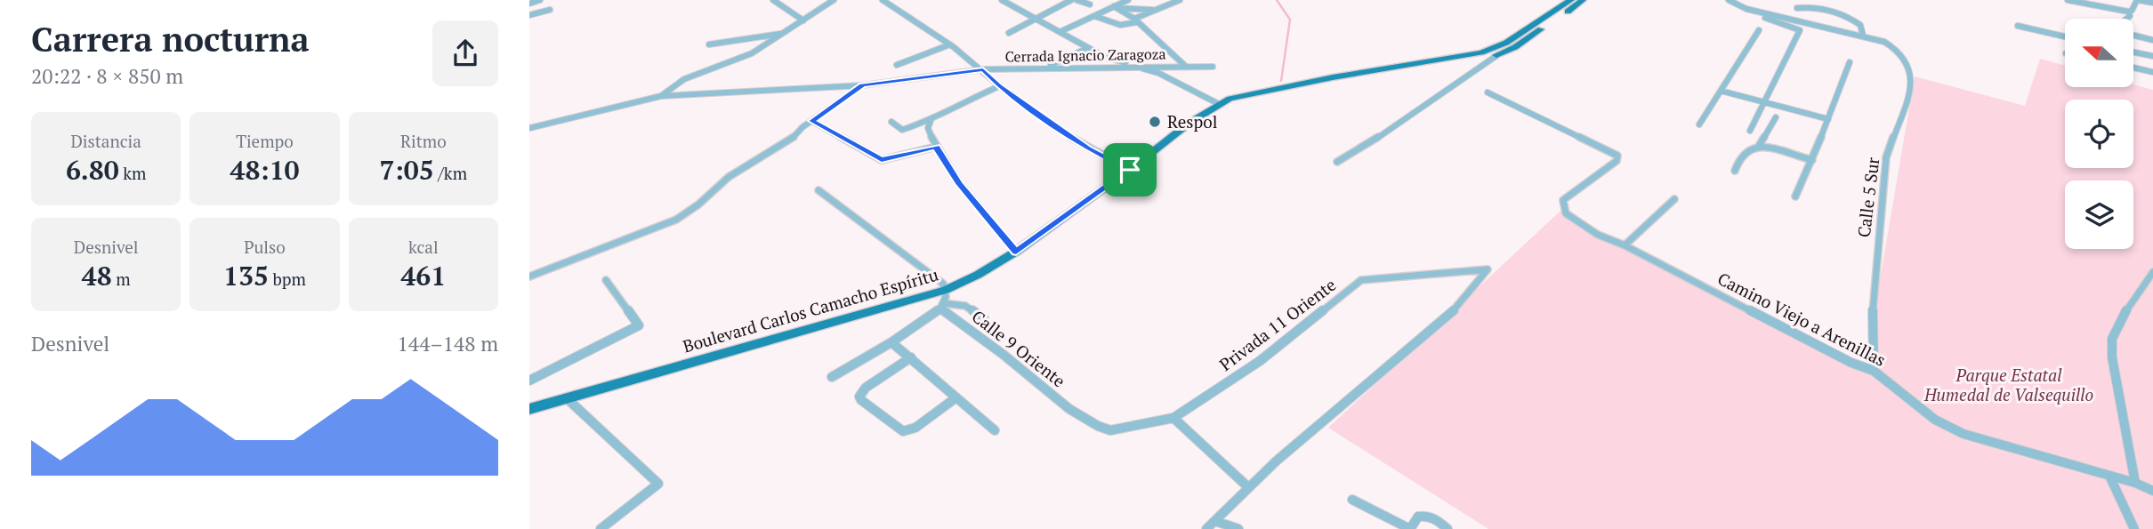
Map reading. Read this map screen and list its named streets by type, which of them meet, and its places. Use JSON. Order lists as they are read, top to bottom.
{
  "streets": {
    "main road": ["Boulevard Carlos Camacho Espíritu"],
    "street": [
      "Cerrada Ignacio Zaragoza",
      "Calle 5 Sur",
      "Camino Viejo a Arenillas",
      "Privada 11 Oriente",
      "Calle 9 Oriente"
    ]
  },
  "crossings": [
    ["Calle 5 Sur", "Camino Viejo a Arenillas"],
    ["Privada 11 Oriente", "Calle 9 Oriente"]
  ],
  "parks": ["Parque Estatal Humedal de Valsequillo"],
  "places": ["Respol"],
  "north": "left",
  "page": {
    "heading": ["Carrera nocturna", "20:22 · 8 × 850 m"],
    "stats": [
      ["Distancia", "6.80 km"],
      ["Tiempo", "48:10"],
      ["Ritmo", "7:05 /km"],
      ["Desnivel", "48 m"],
      ["Pulso", "135 bpm"],
      ["kcal", "461"]
    ],
    "chart": ["Desnivel", "144–148 m"]
  }
}
